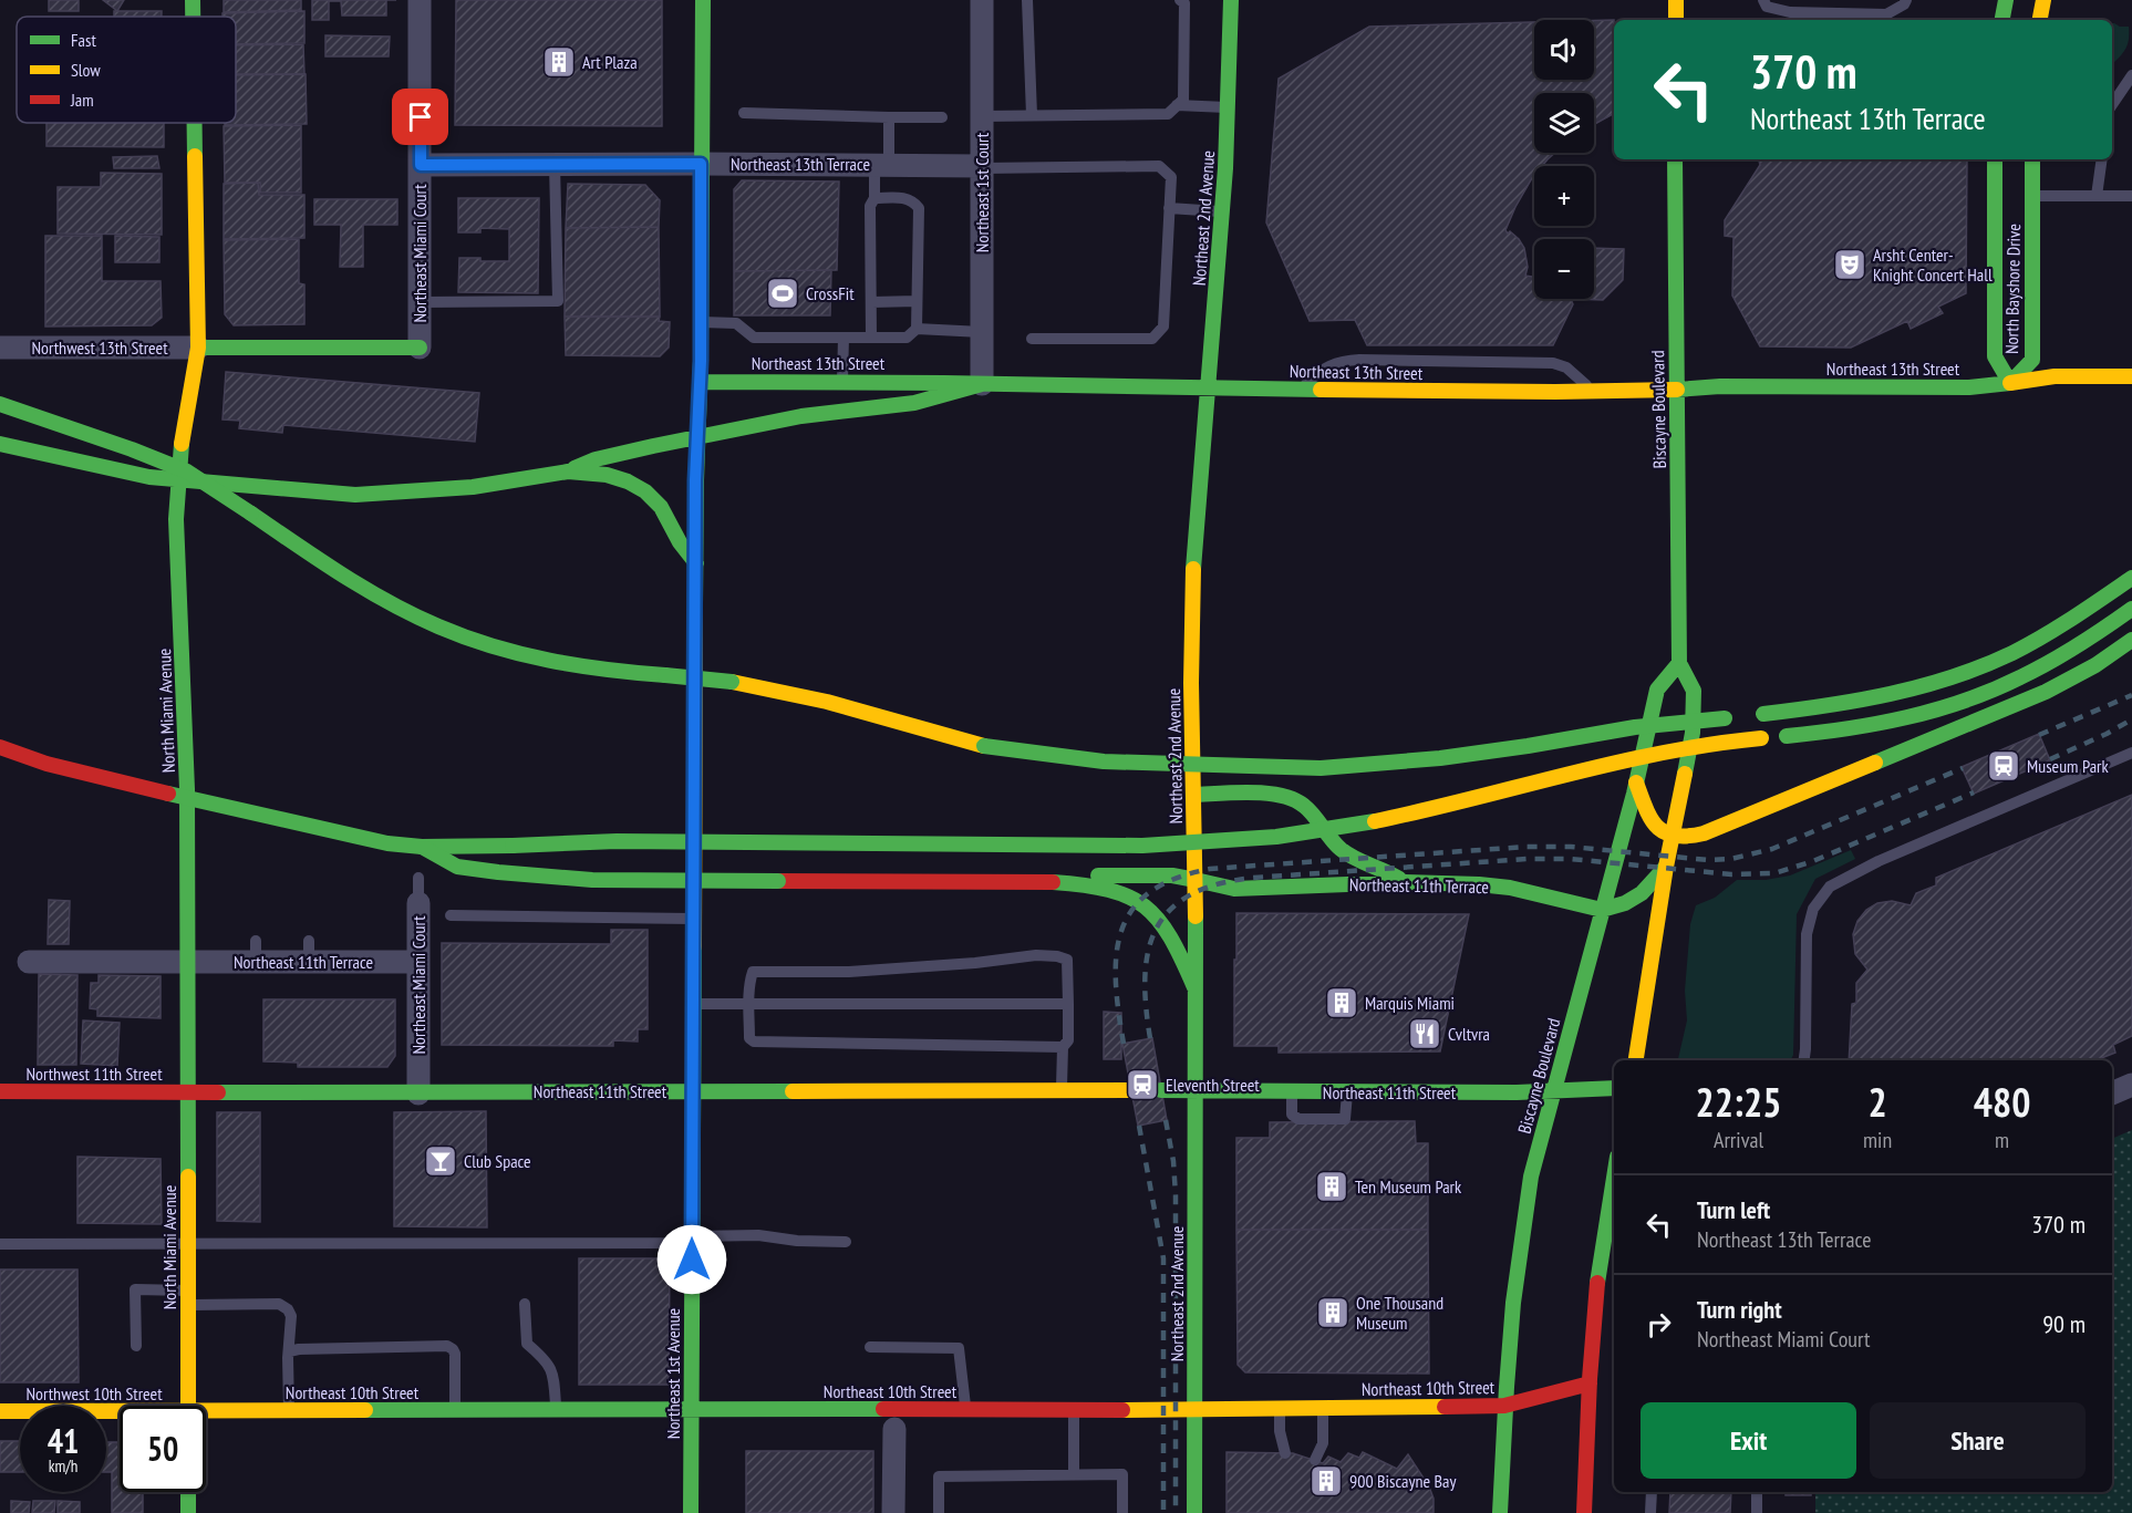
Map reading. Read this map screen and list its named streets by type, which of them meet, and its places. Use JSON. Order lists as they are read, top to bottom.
{
  "streets": {
    "main road": [
      "Northeast 2nd Avenue",
      "North Bayshore Drive",
      "Northeast 13th Street",
      "Biscayne Boulevard",
      "North Miami Avenue",
      "Northeast 11th Terrace",
      "Northwest 11th Street",
      "Northeast 11th Street",
      "Northeast 1st Avenue",
      "Northeast 10th Street",
      "Northwest 10th Street"
    ],
    "street": [
      "Northeast 13th Terrace",
      "Northeast 1st Court",
      "Northeast Miami Court",
      "Northwest 13th Street"
    ]
  },
  "crossings": [
    ["Northeast 13th Terrace", "Northeast 1st Court"],
    ["Northeast 13th Terrace", "Northeast Miami Court"],
    ["Northeast 13th Terrace", "Northeast 1st Avenue"],
    ["Northeast 1st Court", "Northeast 13th Street"],
    ["Northeast 2nd Avenue", "Northeast 13th Street"],
    ["Northeast 2nd Avenue", "Northeast 11th Terrace"],
    ["Northeast 2nd Avenue", "Northeast 11th Street"],
    ["Northeast 2nd Avenue", "Northeast 10th Street"],
    ["Northeast Miami Court", "Northeast 11th Terrace"],
    ["Northeast Miami Court", "Northeast 11th Street"],
    ["North Bayshore Drive", "Northeast 13th Street"],
    ["Northwest 13th Street", "North Miami Avenue"],
    ["Northeast 13th Street", "Biscayne Boulevard"],
    ["Northeast 13th Street", "Northeast 1st Avenue"],
    ["Biscayne Boulevard", "Northeast 11th Terrace"],
    ["Biscayne Boulevard", "Northeast 11th Street"],
    ["Biscayne Boulevard", "Northeast 10th Street"],
    ["North Miami Avenue", "Northeast 11th Terrace"],
    ["North Miami Avenue", "Northwest 11th Street"],
    ["North Miami Avenue", "Northeast 11th Street"],
    ["Northwest 11th Street", "Northeast 11th Street"],
    ["Northeast 11th Street", "Northeast 1st Avenue"],
    ["Northeast 1st Avenue", "Northeast 10th Street"]
  ],
  "places": {
    "building": [
      "Art Plaza",
      "Marquis Miami",
      "Ten Museum Park",
      "One Thousand Museum",
      "900 Biscayne Bay"
    ],
    "theatre": ["Arsht Center- Knight Concert Hall"],
    "sports": ["CrossFit"],
    "station": ["Museum Park", "Eleventh Street"],
    "restaurant": ["Cvltvra"],
    "bar": ["Club Space"]
  },
  "legend": ["Fast", "Slow", "Jam"],
  "page": {
    "map_buttons": ["+", "−"],
    "turn": ["370 m", "Northeast 13th Terrace"],
    "eta": [
      "22:25",
      "Arrival",
      "2",
      "min",
      "480",
      "m"
    ],
    "list": [
      {
        "name": "Turn left",
        "note": "Northeast 13th Terrace",
        "value": "370 m"
      },
      {
        "name": "Turn right",
        "note": "Northeast Miami Court",
        "value": "90 m"
      }
    ],
    "buttons": ["Exit", "Share"],
    "speed": "41 km/h",
    "limit": "50"
  }
}
